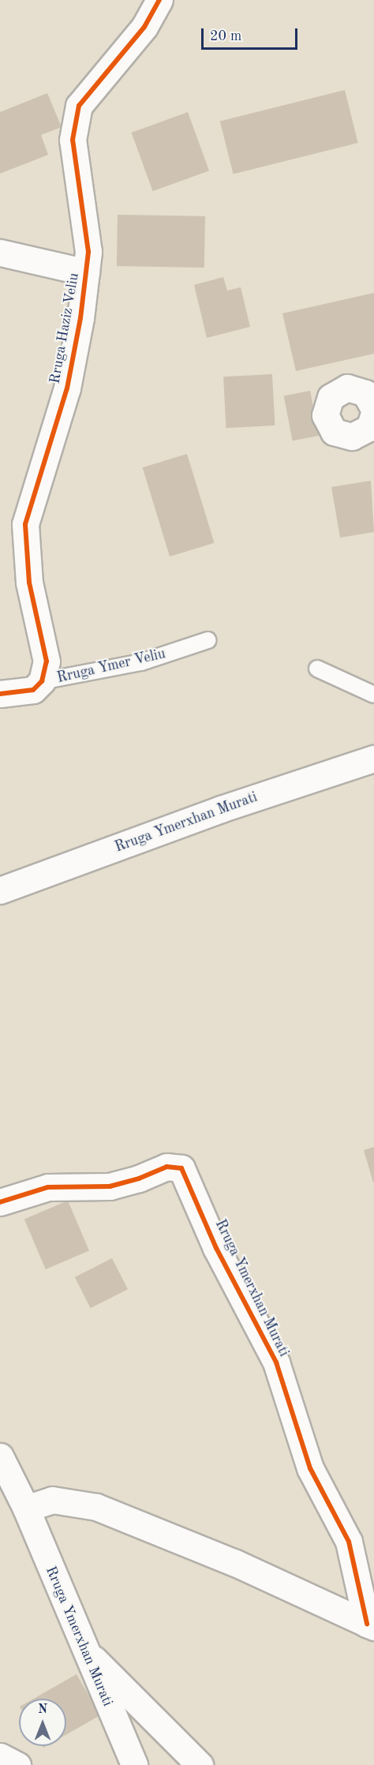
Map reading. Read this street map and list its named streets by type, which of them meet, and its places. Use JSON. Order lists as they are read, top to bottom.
{
  "streets": {
    "street": ["Rruga Haziz Veliu", "Rruga Ymerxhan Murati"],
    "lane": ["Rruga Ymer Veliu"]
  },
  "crossings": [
    ["Rruga Haziz Veliu", "Rruga Ymer Veliu"]
  ],
  "scale_bar": "20 m",
  "north": "top"
}
